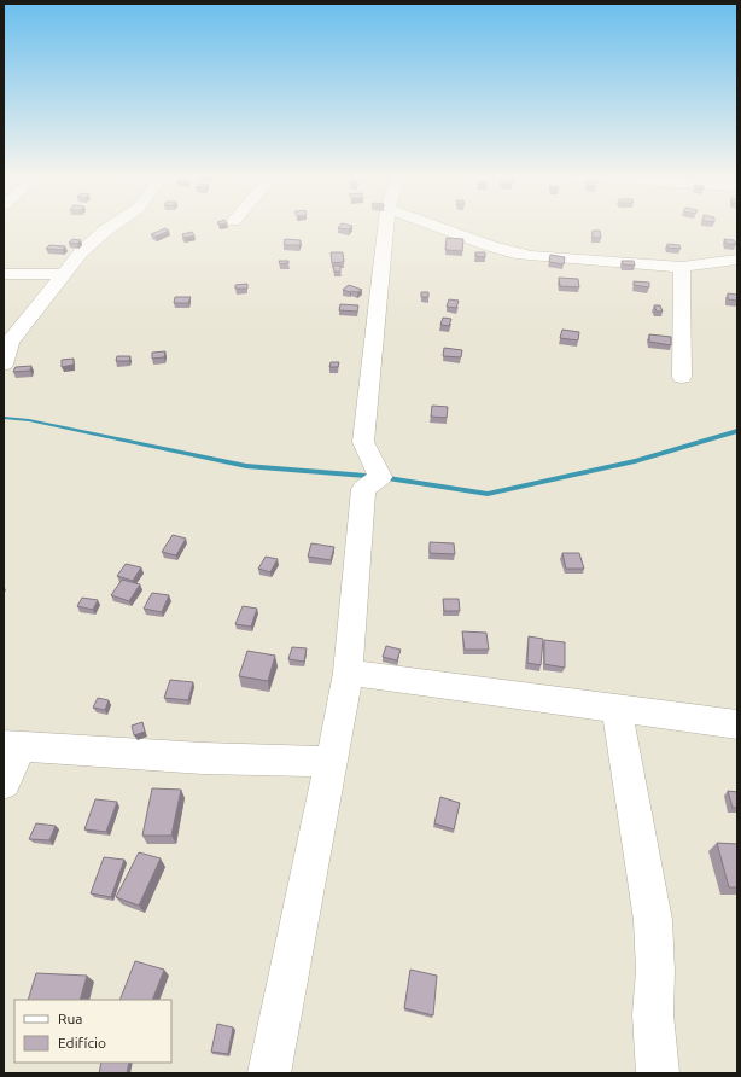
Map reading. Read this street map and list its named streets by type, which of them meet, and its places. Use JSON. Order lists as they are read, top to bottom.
{
  "legend": ["Rua", "Edifício"]
}
